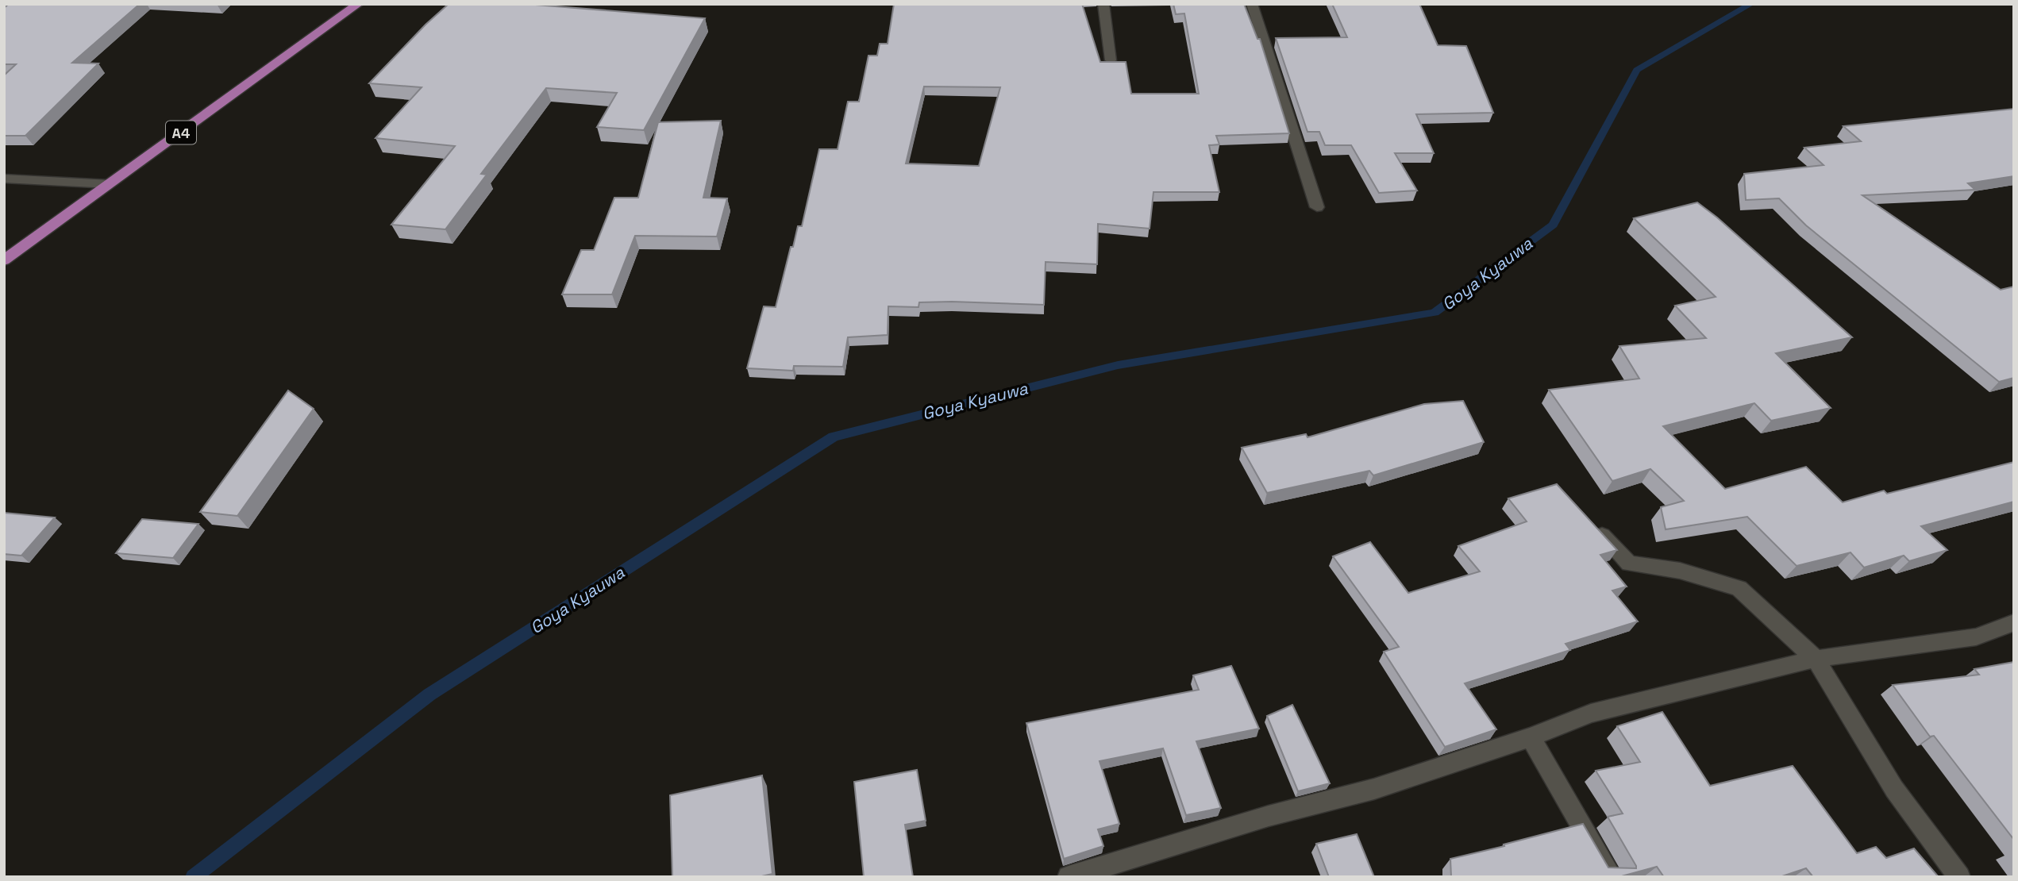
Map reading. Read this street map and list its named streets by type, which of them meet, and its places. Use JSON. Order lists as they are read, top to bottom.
{
  "streets": {
    "highway": ["A4"]
  },
  "water": ["Goya Kyauwa"]
}
